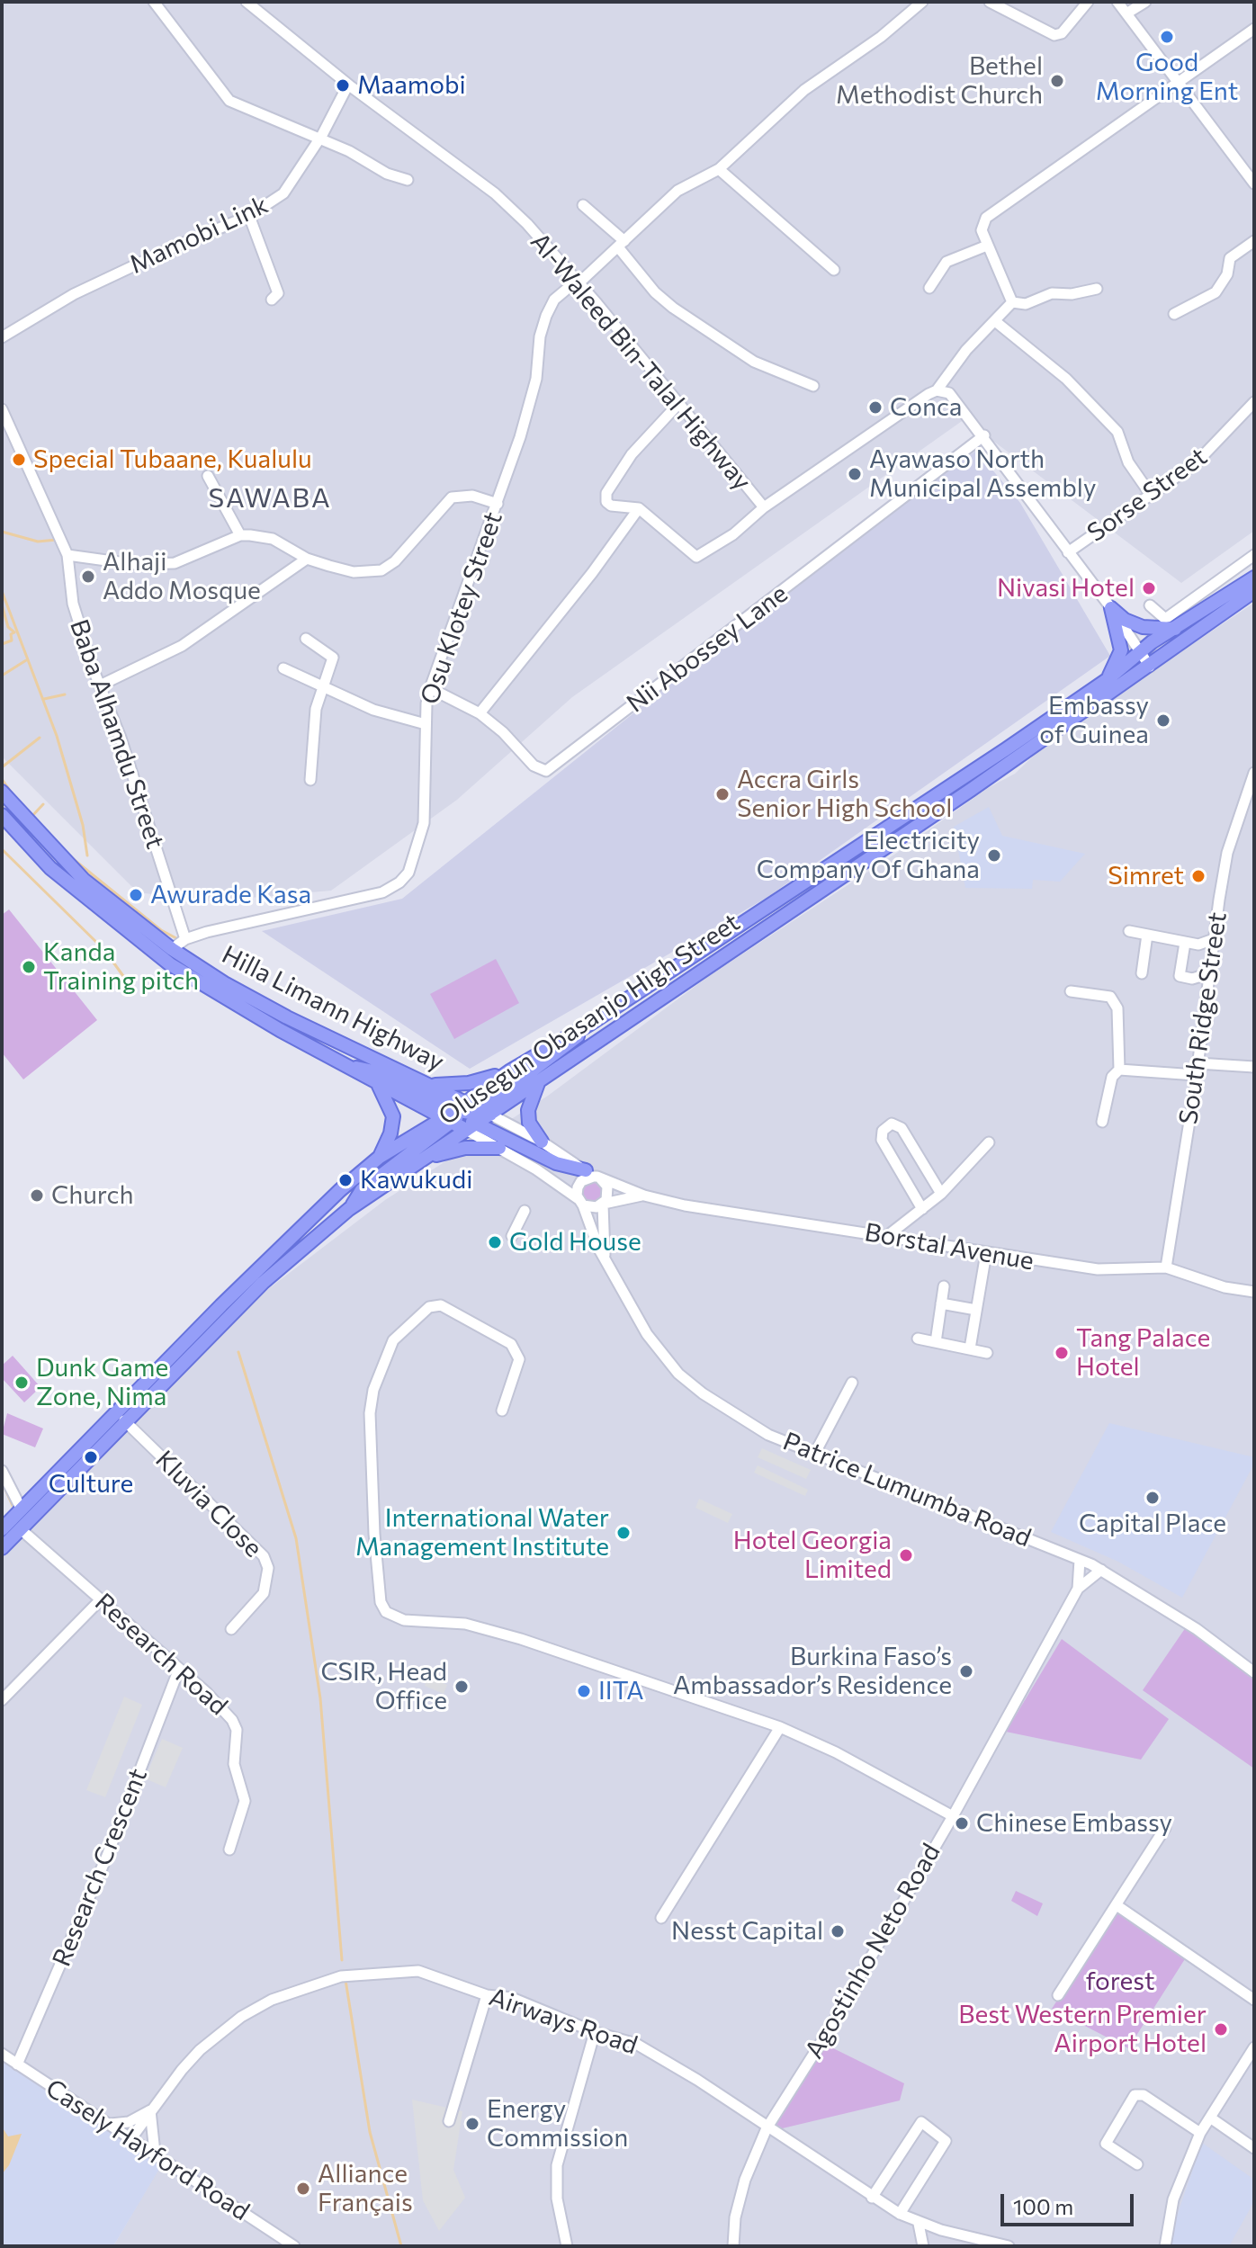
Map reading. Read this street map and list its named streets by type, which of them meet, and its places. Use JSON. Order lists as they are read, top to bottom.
{
  "streets": {
    "main road": ["Hilla Limann Highway", "Olusegun Obasanjo High Street"],
    "street": [
      "Mamobi Link",
      "Al-Waleed Bin-Talal Highway",
      "Sorse Street",
      "Osu Klotey Street",
      "Nii Abossey Lane",
      "Baba Alhamdu Street",
      "South Ridge Street",
      "Borstal Avenue",
      "Patrice Lumumba Road",
      "Kluvia Close",
      "Research Road",
      "Research Crescent",
      "Agostinho Neto Road",
      "Airways Road",
      "Casely Hayford Road"
    ]
  },
  "crossings": [
    ["Mamobi Link", "Al-Waleed Bin-Talal Highway"],
    ["Al-Waleed Bin-Talal Highway", "Osu Klotey Street"],
    ["Osu Klotey Street", "Nii Abossey Lane"],
    ["Osu Klotey Street", "Baba Alhamdu Street"],
    ["Osu Klotey Street", "Hilla Limann Highway"],
    ["Hilla Limann Highway", "Olusegun Obasanjo High Street"],
    ["South Ridge Street", "Borstal Avenue"],
    ["Olusegun Obasanjo High Street", "Kluvia Close"],
    ["Olusegun Obasanjo High Street", "Research Road"],
    ["Borstal Avenue", "Patrice Lumumba Road"],
    ["Patrice Lumumba Road", "Agostinho Neto Road"],
    ["Research Road", "Research Crescent"],
    ["Research Crescent", "Casely Hayford Road"],
    ["Agostinho Neto Road", "Airways Road"],
    ["Airways Road", "Casely Hayford Road"]
  ],
  "districts": ["SAWABA"],
  "parks": ["forest"],
  "places": [
    "Good Morning Ent",
    "Bethel Methodist Church",
    "Maamobi",
    "Conca",
    "Special Tubaane, Kualulu",
    "Ayawaso North Municipal Assembly",
    "Alhaji Addo Mosque",
    "Nivasi Hotel",
    "Embassy of Guinea",
    "Accra Girls Senior High School",
    "Electricity Company Of Ghana",
    "Simret",
    "Awurade Kasa",
    "Kanda Training pitch",
    "Kawukudi",
    "Church",
    "Gold House",
    "Tang Palace Hotel",
    "Dunk Game Zone, Nima",
    "Culture",
    "Capital Place",
    "International Water Management Institute",
    "Hotel Georgia Limited",
    "Burkina Faso’s Ambassador’s Residence",
    "CSIR, Head Office",
    "IITA",
    "Chinese Embassy",
    "Nesst Capital",
    "Best Western Premier Airport Hotel",
    "Energy Commission",
    "Alliance Français"
  ],
  "scale_bar": "100 m"
}
